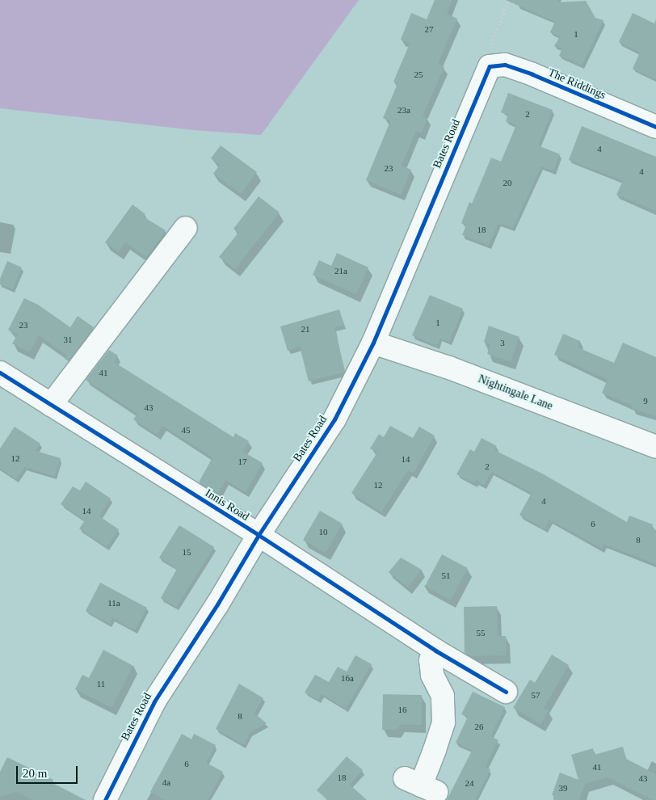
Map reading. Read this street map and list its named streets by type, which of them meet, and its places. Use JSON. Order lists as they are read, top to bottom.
{
  "streets": {
    "street": [
      "The Riddings",
      "Bates Road",
      "Nightingale Lane",
      "Innis Road"
    ]
  },
  "crossings": [
    ["The Riddings", "Bates Road"],
    ["Bates Road", "Nightingale Lane"],
    ["Bates Road", "Innis Road"]
  ],
  "house_numbers": [
    "27",
    "1",
    "25",
    "23a",
    "2",
    "4",
    "23",
    "4",
    "20",
    "18",
    "21a",
    "1",
    "23",
    "21",
    "31",
    "3",
    "41",
    "9",
    "43",
    "45",
    "12",
    "14",
    "17",
    "2",
    "12",
    "4",
    "14",
    "6",
    "10",
    "8",
    "15",
    "51",
    "11a",
    "55",
    "16a",
    "11",
    "57",
    "16",
    "8",
    "26",
    "6",
    "41",
    "18",
    "43",
    "4a",
    "24",
    "39"
  ],
  "scale_bar": "20 m"
}
